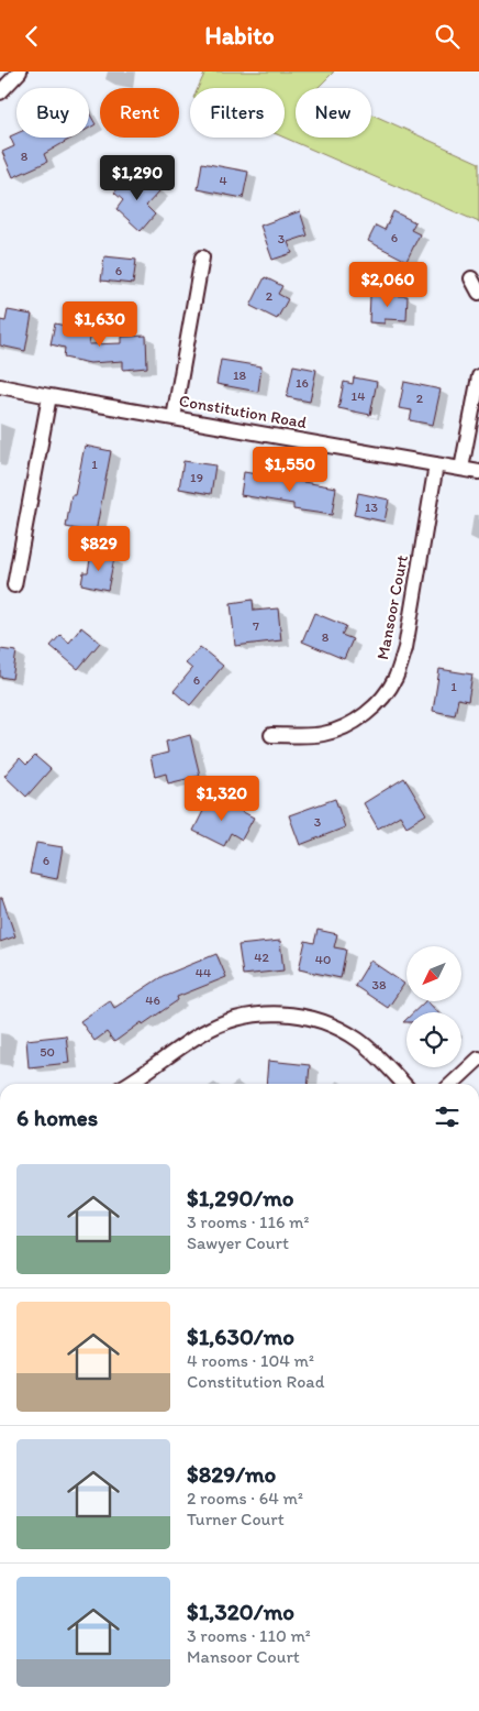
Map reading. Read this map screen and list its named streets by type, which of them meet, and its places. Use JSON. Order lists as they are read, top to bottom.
{
  "streets": {
    "street": ["Constitution Road", "Mansoor Court"]
  },
  "crossings": [
    ["Constitution Road", "Mansoor Court"]
  ],
  "house_numbers": [
    "8",
    "4",
    "6",
    "3",
    "6",
    "2",
    "18",
    "16",
    "14",
    "2",
    "1",
    "19",
    "13",
    "7",
    "8",
    "6",
    "1",
    "3",
    "6",
    "42",
    "40",
    "44",
    "38",
    "46",
    "50"
  ],
  "north": "bottom left",
  "page": {
    "header": "Habito",
    "chip": [
      "Buy",
      "Rent",
      "Filters",
      "New"
    ],
    "price": [
      "$1,290",
      "$2,060",
      "$1,630",
      "$1,550",
      "$829",
      "$1,320"
    ],
    "heading": "6 homes",
    "list": [
      {
        "name": "$1,290/mo",
        "note": "3 rooms · 116 m² · Sawyer Court"
      },
      {
        "name": "$1,630/mo",
        "note": "4 rooms · 104 m² · Constitution Road"
      },
      {
        "name": "$829/mo",
        "note": "2 rooms · 64 m² · Turner Court"
      },
      {
        "name": "$1,320/mo",
        "note": "3 rooms · 110 m² · Mansoor Court"
      }
    ]
  }
}
